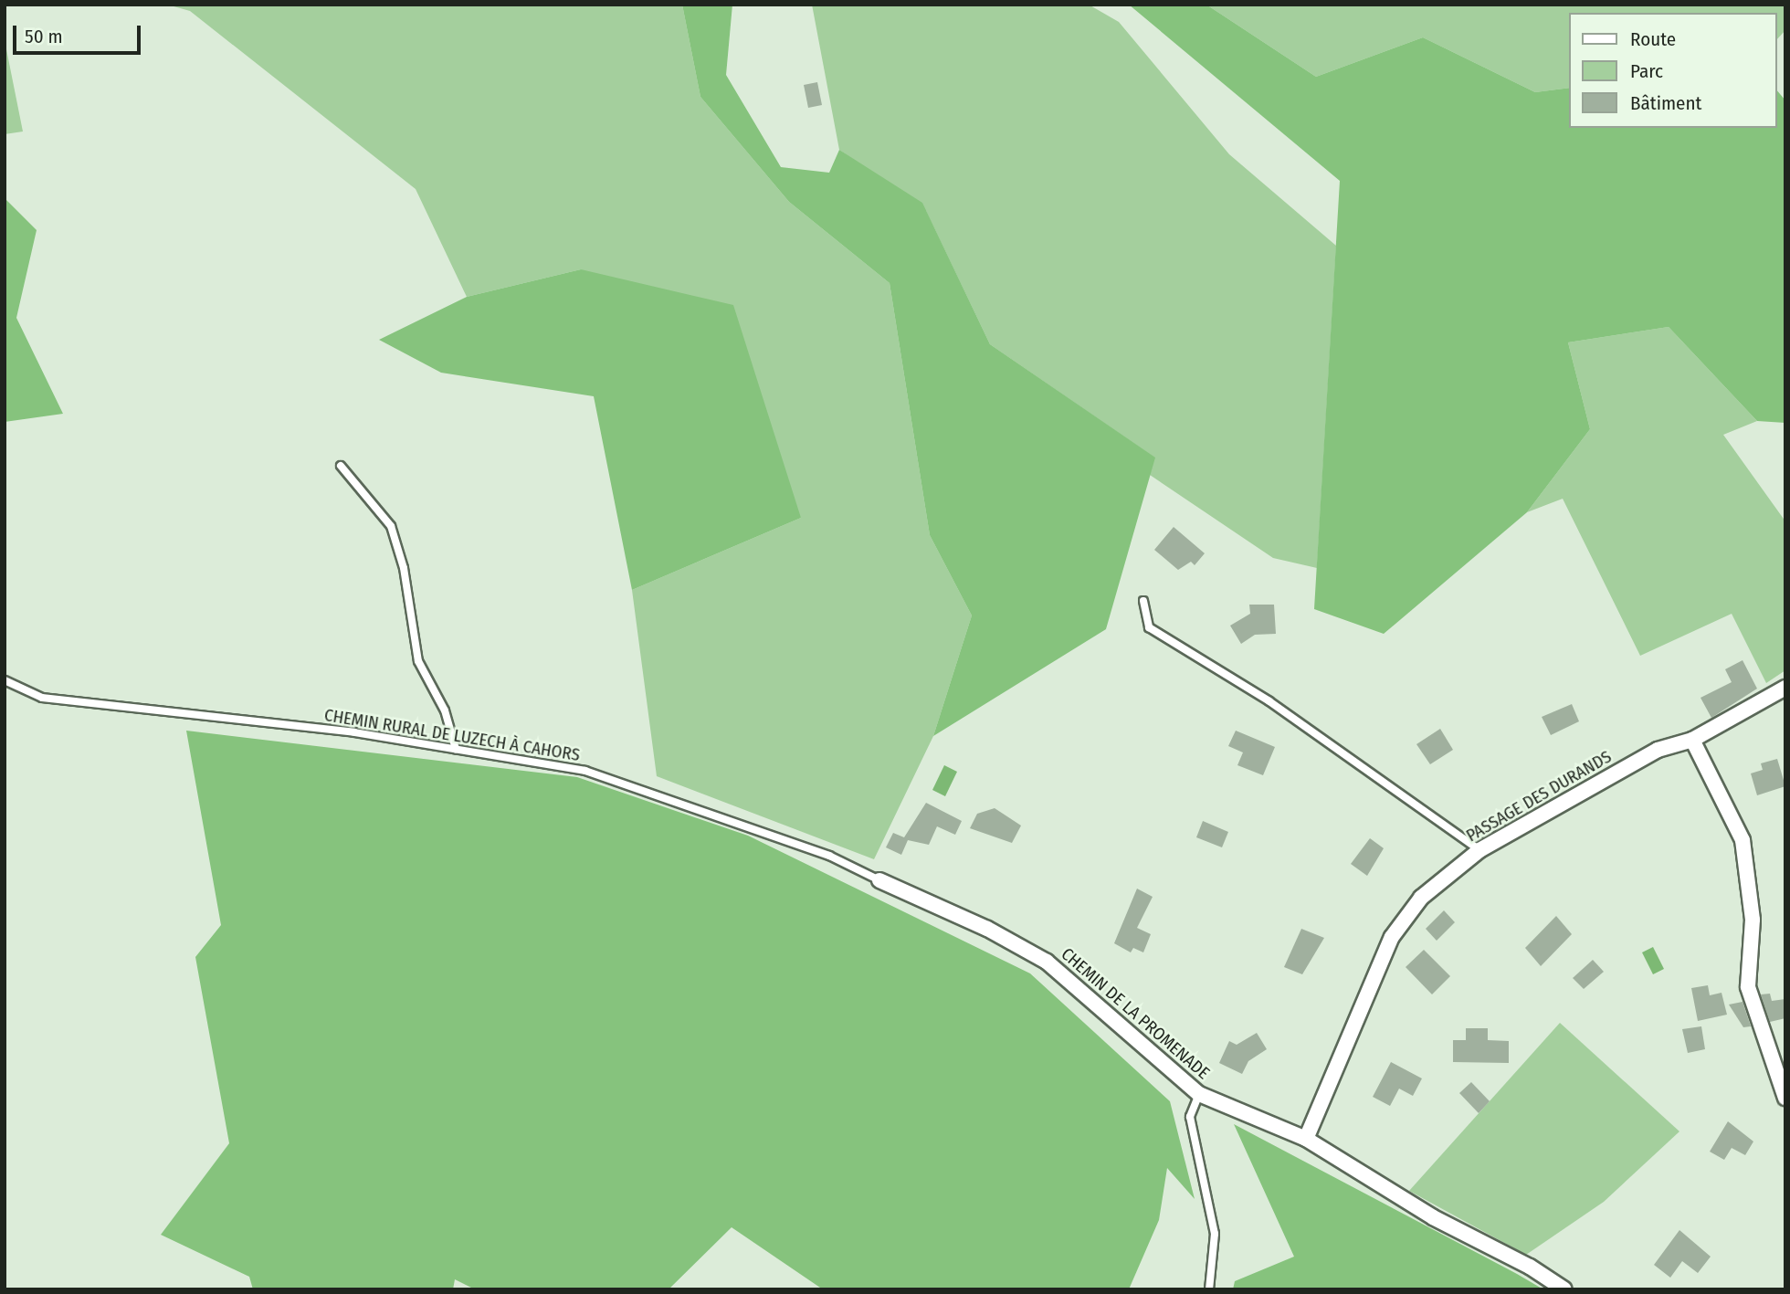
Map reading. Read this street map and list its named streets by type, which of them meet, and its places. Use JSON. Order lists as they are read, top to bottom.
{
  "streets": {
    "street": ["PASSAGE DES DURANDS", "CHEMIN DE LA PROMENADE"],
    "lane": ["CHEMIN RURAL DE LUZECH À CAHORS"]
  },
  "crossings": [
    ["CHEMIN RURAL DE LUZECH À CAHORS", "CHEMIN DE LA PROMENADE"],
    ["PASSAGE DES DURANDS", "CHEMIN DE LA PROMENADE"]
  ],
  "legend": ["Route", "Parc", "Bâtiment"],
  "scale_bar": "50 m"
}
